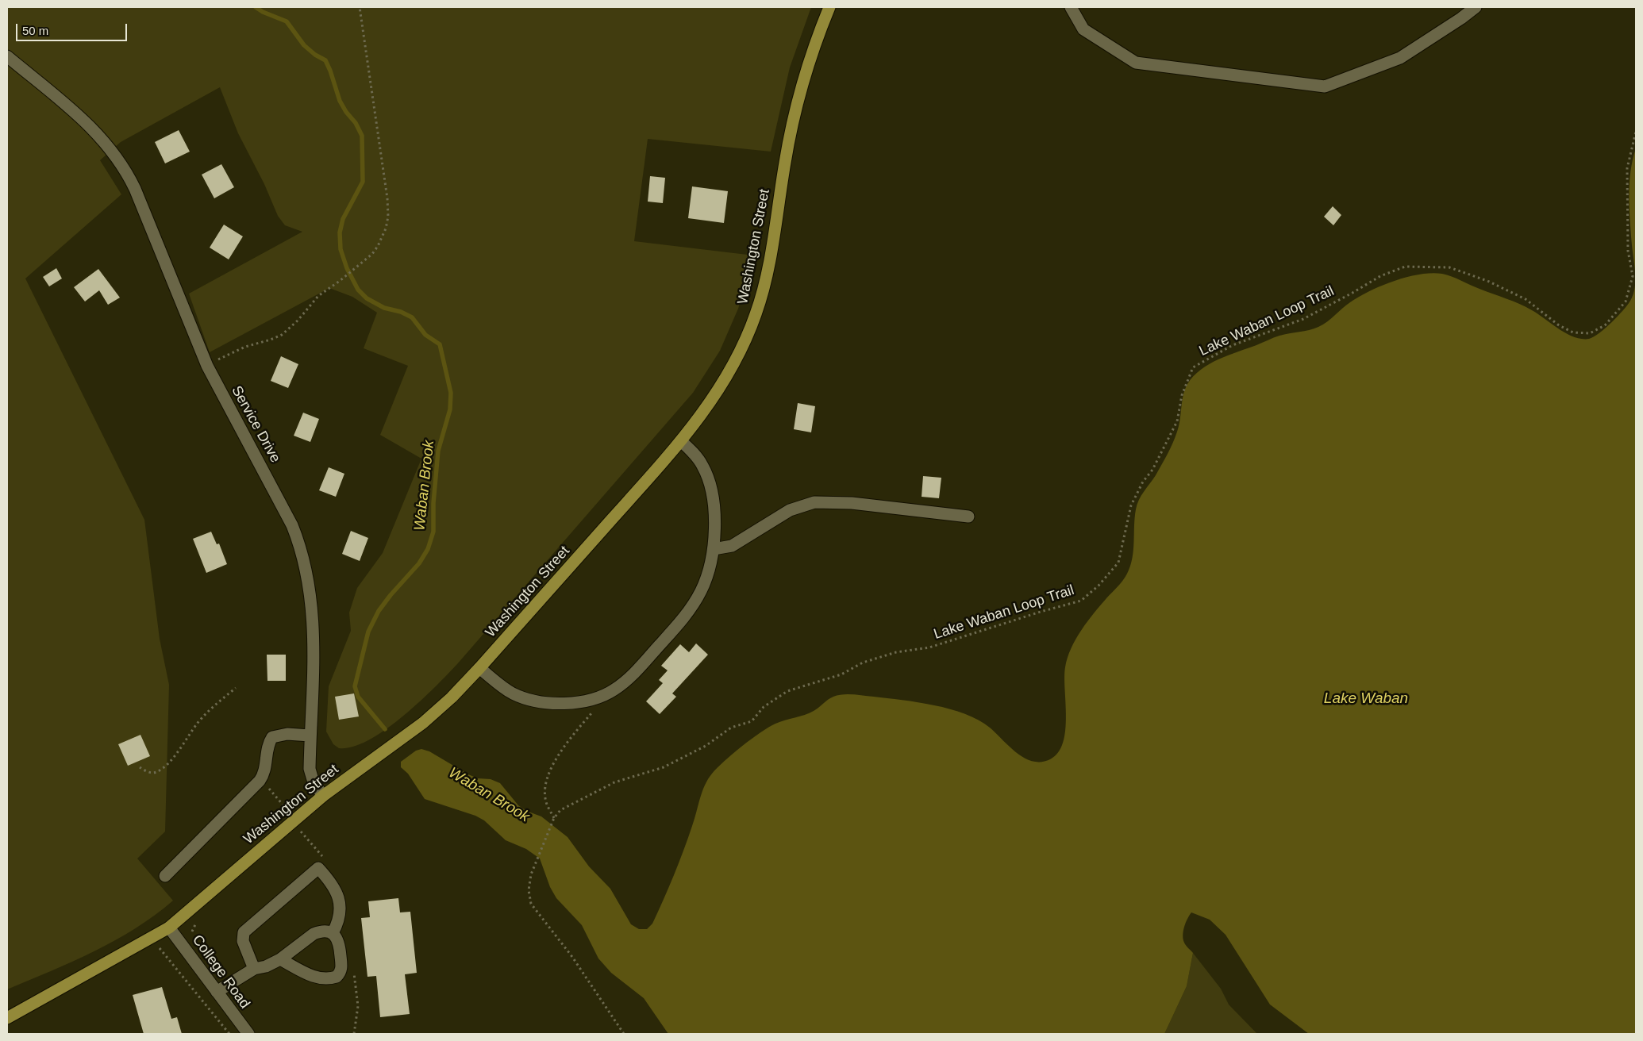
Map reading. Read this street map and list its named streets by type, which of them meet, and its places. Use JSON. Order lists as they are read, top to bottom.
{
  "streets": {
    "main road": ["Washington Street"],
    "street": ["Service Drive", "College Road"],
    "path": ["Lake Waban Loop Trail"]
  },
  "crossings": [
    ["Washington Street", "Service Drive"],
    ["Washington Street", "College Road"]
  ],
  "water": ["Waban Brook", "Lake Waban"],
  "scale_bar": "50 m"
}
